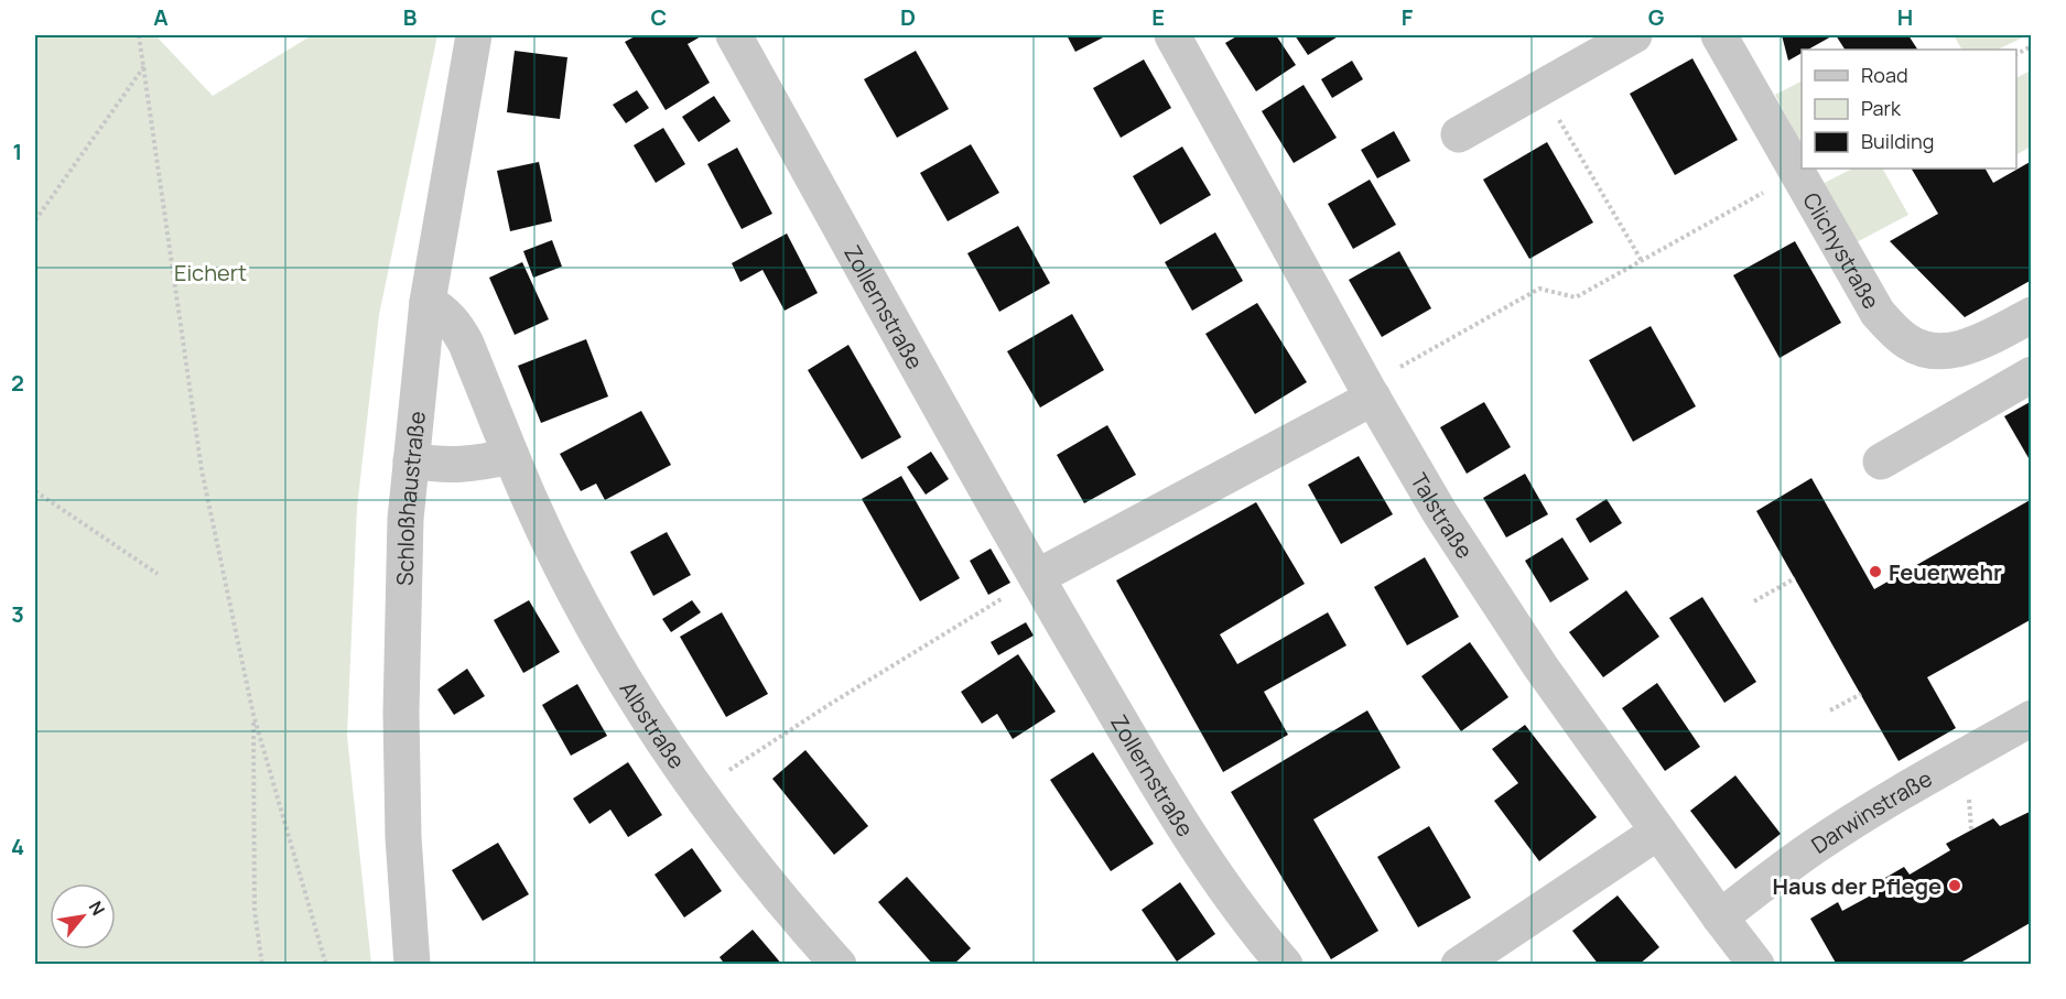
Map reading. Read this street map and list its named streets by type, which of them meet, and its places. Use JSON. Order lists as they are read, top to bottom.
{
  "streets": {
    "street": [
      "Clichystraße",
      "Zollernstraße",
      "Schloßhaustraße",
      "Talstraße",
      "Albstraße",
      "Darwinstraße"
    ]
  },
  "crossings": [
    ["Schloßhaustraße", "Albstraße"],
    ["Talstraße", "Darwinstraße"]
  ],
  "parks": ["Eichert"],
  "places": ["Feuerwehr", "Haus der Pflege"],
  "legend": ["Road", "Park", "Building"],
  "north": "top right",
  "grid": {
    "columns": [
      "A",
      "B",
      "C",
      "D",
      "E",
      "F",
      "G",
      "H"
    ],
    "rows": [
      "1",
      "2",
      "3",
      "4"
    ]
  }
}
